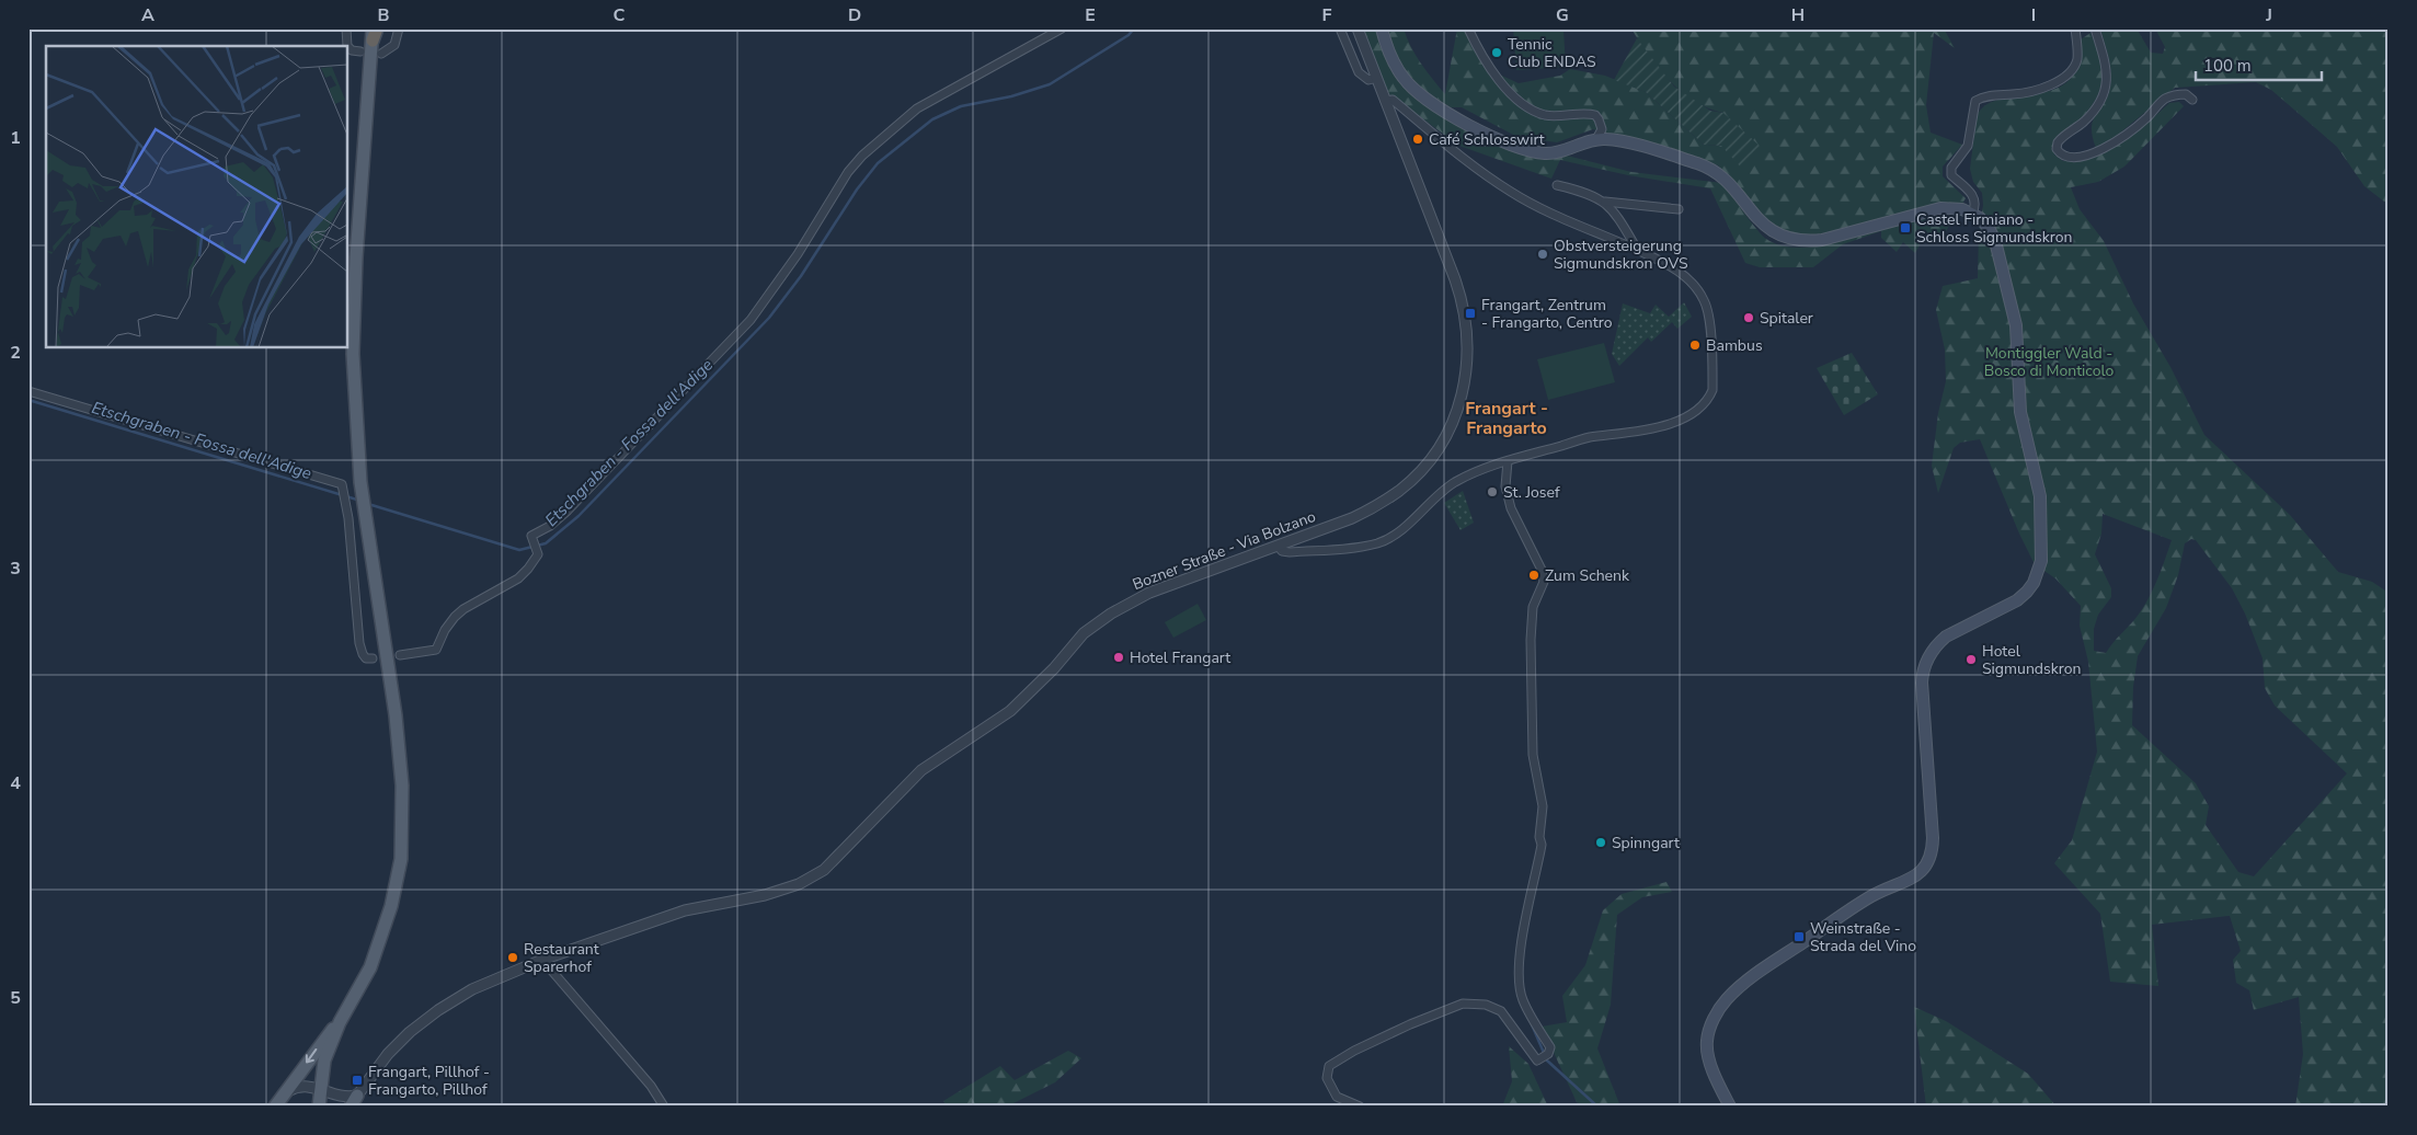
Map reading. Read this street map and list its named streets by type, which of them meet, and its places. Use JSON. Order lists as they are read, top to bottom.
{
  "streets": {
    "street": ["Bozner Straße - Via Bolzano"]
  },
  "districts": ["Frangart - Frangarto"],
  "water": ["Etschgraben - Fossa dell'Adige"],
  "parks": ["Montiggler Wald - Bosco di Monticolo"],
  "places": {
    "other": [
      "Tennic Club ENDAS",
      "Café Schlosswirt",
      "Obstversteigerung Sigmundskron OVS",
      "Spitaler",
      "Bambus",
      "St. Josef",
      "Zum Schenk",
      "Hotel Frangart",
      "Hotel Sigmundskron",
      "Spinngart",
      "Restaurant Sparerhof"
    ],
    "transit": [
      "Castel Firmiano - Schloss Sigmundskron",
      "Frangart, Zentrum - Frangarto, Centro",
      "Weinstraße - Strada del Vino",
      "Frangart, Pillhof - Frangarto, Pillhof"
    ]
  },
  "scale_bar": "100 m",
  "grid": {
    "columns": [
      "A",
      "B",
      "C",
      "D",
      "E",
      "F",
      "G",
      "H",
      "I",
      "J"
    ],
    "rows": [
      "1",
      "2",
      "3",
      "4",
      "5"
    ]
  }
}
